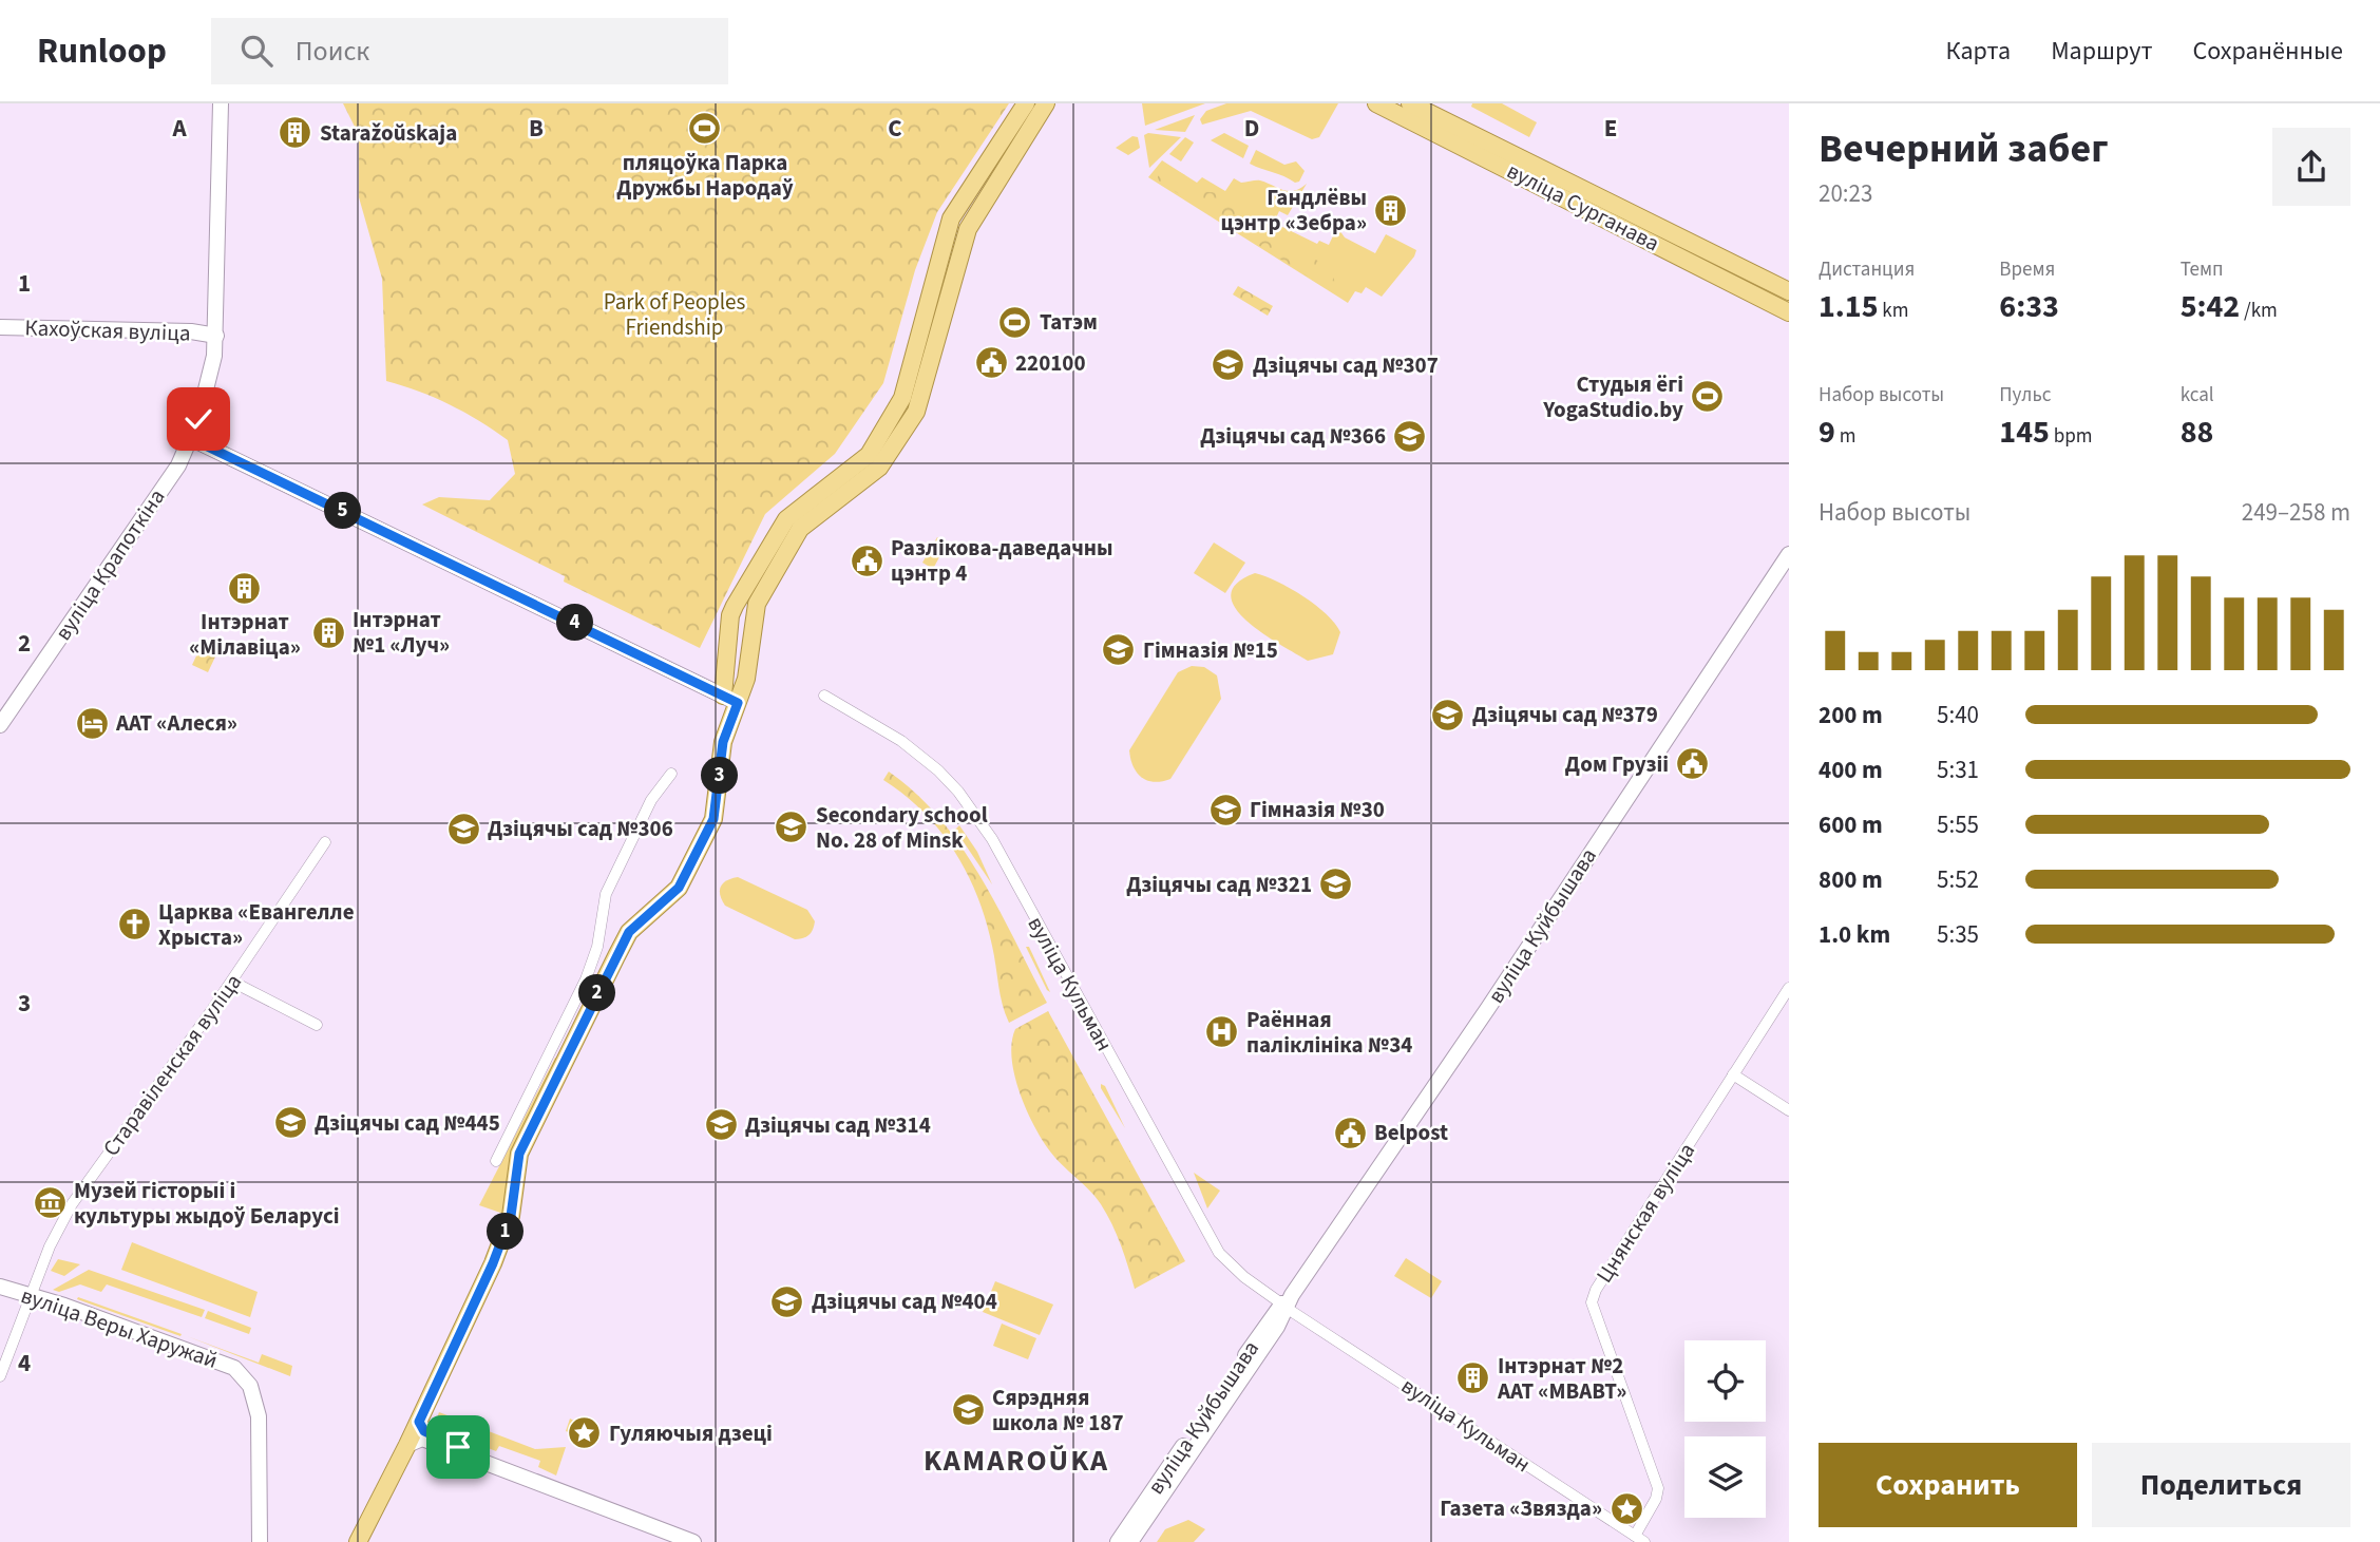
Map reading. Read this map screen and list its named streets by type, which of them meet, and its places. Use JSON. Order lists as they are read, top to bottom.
{
  "streets": {
    "main road": [
      "вуліца Сурганава",
      "Кахоўская вуліца",
      "вуліца Крапоткіна",
      "вуліца Куйбышава",
      "вуліца Веры Харужай"
    ],
    "street": ["вуліца Кульман", "Старавіленская вуліца", "Цнянская вуліца"]
  },
  "crossings": [
    ["Кахоўская вуліца", "вуліца Крапоткіна"],
    ["вуліца Куйбышава", "вуліца Кульман"],
    ["вуліца Кульман", "Цнянская вуліца"],
    ["Старавіленская вуліца", "вуліца Веры Харужай"]
  ],
  "districts": ["KAMAROŬKA"],
  "parks": ["Park of Peoples Friendship"],
  "places": {
    "sports": ["пляцоўка Парка Дружбы Народаў", "Татэм", "Студыя ёгі YogaStudio.by"],
    "building": [
      "Staražoŭskaja",
      "Гандлёвы цэнтр «Зебра»",
      "Інтэрнат «Мілавіца»",
      "Інтэрнат №1 «Луч»",
      "Інтэрнат №2 ААТ «МВАВТ»"
    ],
    "public building": [
      "220100",
      "Разлікова-даведачны цэнтр 4",
      "Дом Грузіі",
      "Belpost"
    ],
    "school or university": [
      "Дзіцячы сад №307",
      "Дзіцячы сад №366",
      "Гімназія №15",
      "Дзіцячы сад №379",
      "Гімназія №30",
      "Secondary school No. 28 of Minsk",
      "Дзіцячы сад №306",
      "Дзіцячы сад №321",
      "Дзіцячы сад №445",
      "Дзіцячы сад №314",
      "Дзіцячы сад №404",
      "Сярэдняя школа № 187"
    ],
    "hotel": ["ААТ «Алеся»"],
    "church": ["Царква «Евангелле Хрыста»"],
    "hospital": ["Раённая паліклініка №34"],
    "museum": ["Музей гісторыі і культуры жыдоў Беларусі"],
    "place": ["Гуляючыя дзеці", "Газета «Звязда»"]
  },
  "page": {
    "header": "Runloop",
    "search": "Поиск",
    "nav": ["Карта", "Маршрут", "Сохранённые"],
    "heading": ["Вечерний забег", "20:23"],
    "stats": [
      ["Дистанция", "1.15 km"],
      ["Время", "6:33"],
      ["Темп", "5:42 /km"],
      ["Набор высоты", "9 m"],
      ["Пульс", "145 bpm"],
      ["kcal", "88"]
    ],
    "chart": ["Набор высоты", "249–258 m"],
    "pins": [
      "5",
      "4",
      "3",
      "2",
      "1"
    ],
    "list": [
      {
        "name": "200 m",
        "note": "5:40"
      },
      {
        "name": "400 m",
        "note": "5:31"
      },
      {
        "name": "600 m",
        "note": "5:55"
      },
      {
        "name": "800 m",
        "note": "5:52"
      },
      {
        "name": "1.0 km",
        "note": "5:35"
      }
    ],
    "buttons": ["Сохранить", "Поделиться"]
  },
  "grid": {
    "columns": [
      "A",
      "B",
      "C",
      "D",
      "E"
    ],
    "rows": [
      "1",
      "2",
      "3",
      "4"
    ]
  }
}
